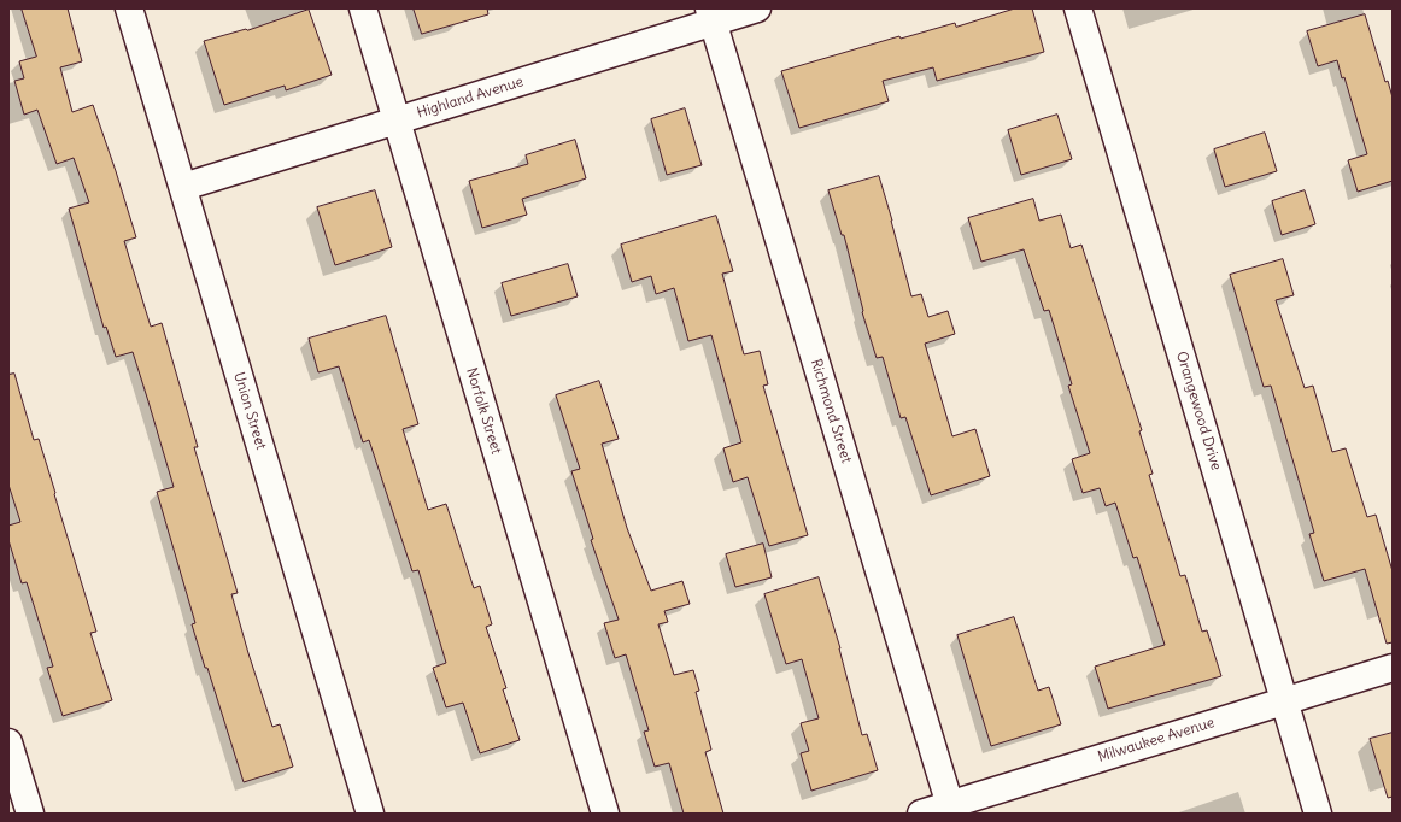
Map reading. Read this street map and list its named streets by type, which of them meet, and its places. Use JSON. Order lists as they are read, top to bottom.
{
  "streets": {
    "street": [
      "Highland Avenue",
      "Union Street",
      "Norfolk Street",
      "Richmond Street",
      "Orangewood Drive",
      "Milwaukee Avenue"
    ]
  },
  "crossings": [
    ["Highland Avenue", "Union Street"],
    ["Highland Avenue", "Norfolk Street"],
    ["Highland Avenue", "Richmond Street"],
    ["Richmond Street", "Milwaukee Avenue"],
    ["Orangewood Drive", "Milwaukee Avenue"]
  ]
}
